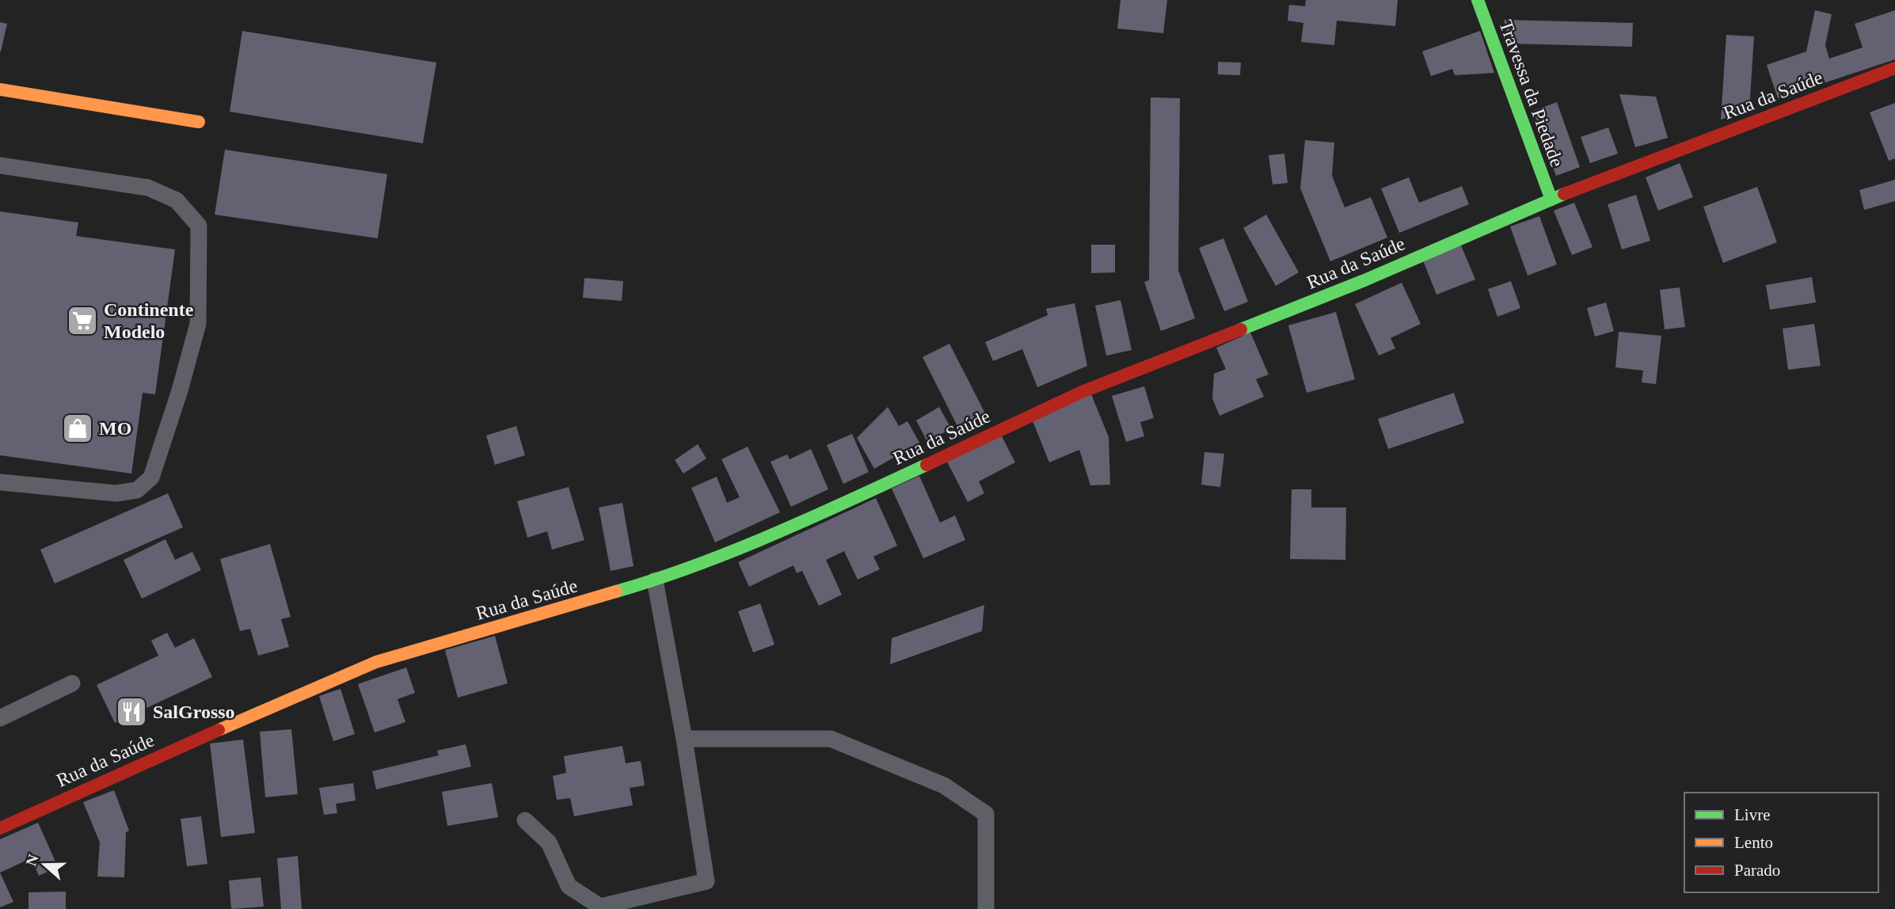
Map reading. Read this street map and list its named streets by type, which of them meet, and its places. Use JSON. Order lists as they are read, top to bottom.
{
  "streets": {
    "street": ["Travessa da Piedade", "Rua da Saúde"]
  },
  "crossings": [
    ["Travessa da Piedade", "Rua da Saúde"]
  ],
  "places": {
    "supermarket": ["Continente Modelo"],
    "shop": ["MO"],
    "restaurant": ["SalGrosso"]
  },
  "legend": ["Livre", "Lento", "Parado"],
  "north": "left"
}
